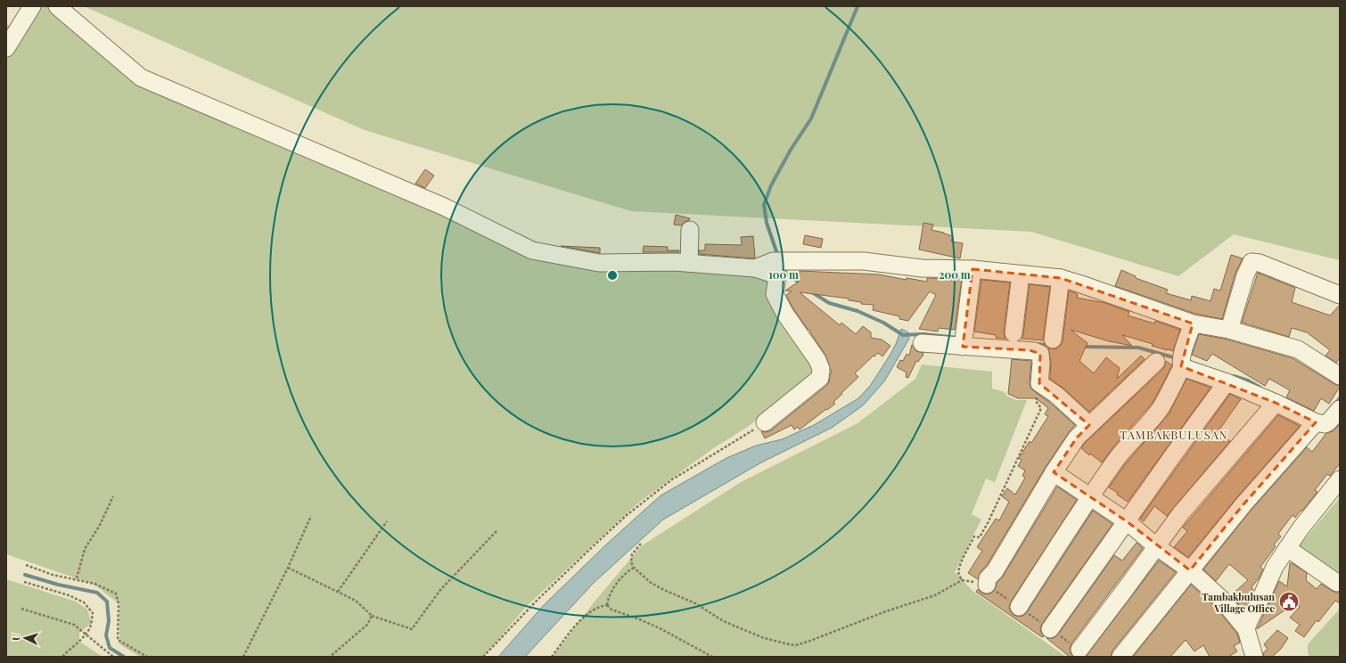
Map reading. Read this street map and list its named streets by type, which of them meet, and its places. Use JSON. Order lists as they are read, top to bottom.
{
  "districts": ["TAMBAKBULUSAN"],
  "places": {
    "public building": ["Tambakbulusan Village Office"]
  },
  "north": "left",
  "rings": ["100 m", "200 m"]
}
